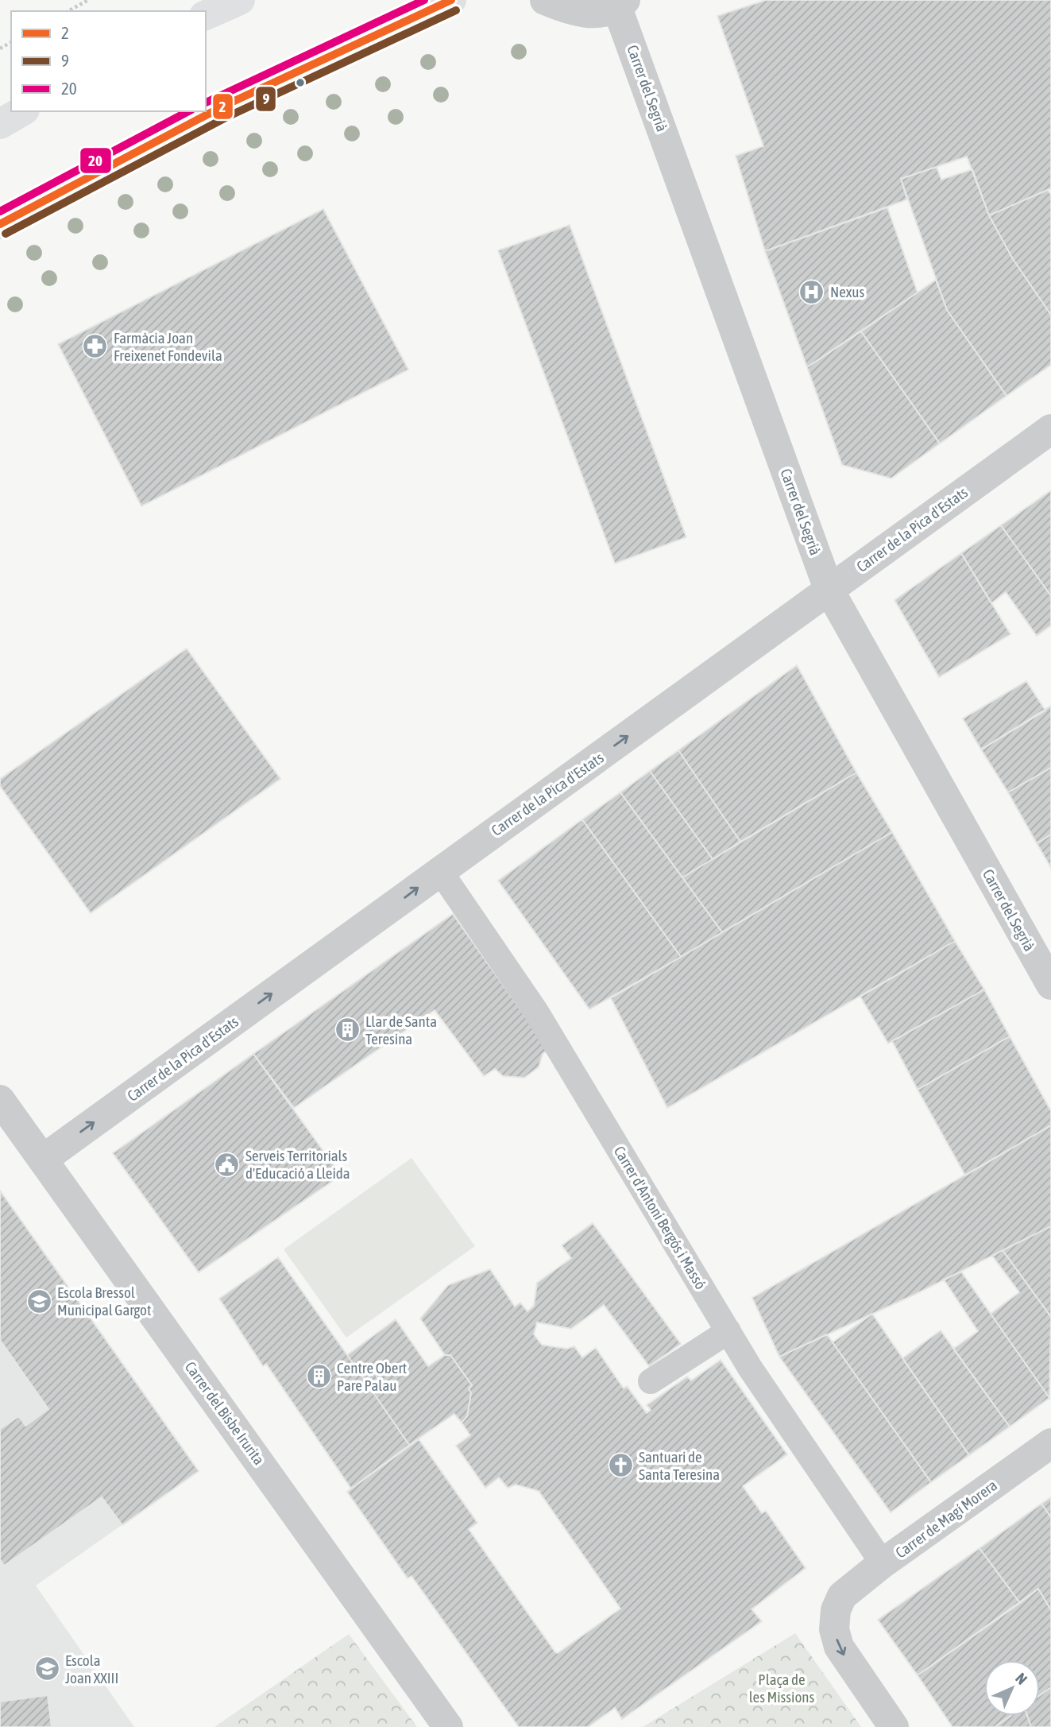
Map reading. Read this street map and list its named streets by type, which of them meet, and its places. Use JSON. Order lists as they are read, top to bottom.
{
  "streets": {
    "street": [
      "Carrer del Segrià",
      "Carrer de la Pica d'Estats",
      "Carrer del Bisbe Irurita",
      "Carrer de Magí Morera"
    ],
    "lane": ["Carrer d'Antoni Bergós i Massó"]
  },
  "crossings": [
    ["Carrer del Segrià", "Carrer de la Pica d'Estats"],
    ["Carrer de la Pica d'Estats", "Carrer d'Antoni Bergós i Massó"],
    ["Carrer de la Pica d'Estats", "Carrer del Bisbe Irurita"],
    ["Carrer d'Antoni Bergós i Massó", "Carrer de Magí Morera"]
  ],
  "one_way": ["Carrer de la Pica d'Estats", "Carrer de Magí Morera"],
  "parks": ["Plaça de les Missions"],
  "places": {
    "hospital": ["Nexus"],
    "pharmacy": ["Farmàcia Joan Freixenet Fondevila"],
    "building": ["Llar de Santa Teresina", "Centre Obert Pare Palau"],
    "public building": ["Serveis Territorials d'Educació a Lleida"],
    "school or university": ["Escola Bressol Municipal Gargot", "Escola Joan XXIII"],
    "church": ["Santuari de Santa Teresina"]
  },
  "lines": ["transit line 2", "transit line 20", "transit line 9"],
  "legend": ["2", "9", "20"],
  "north": "top right"
}
